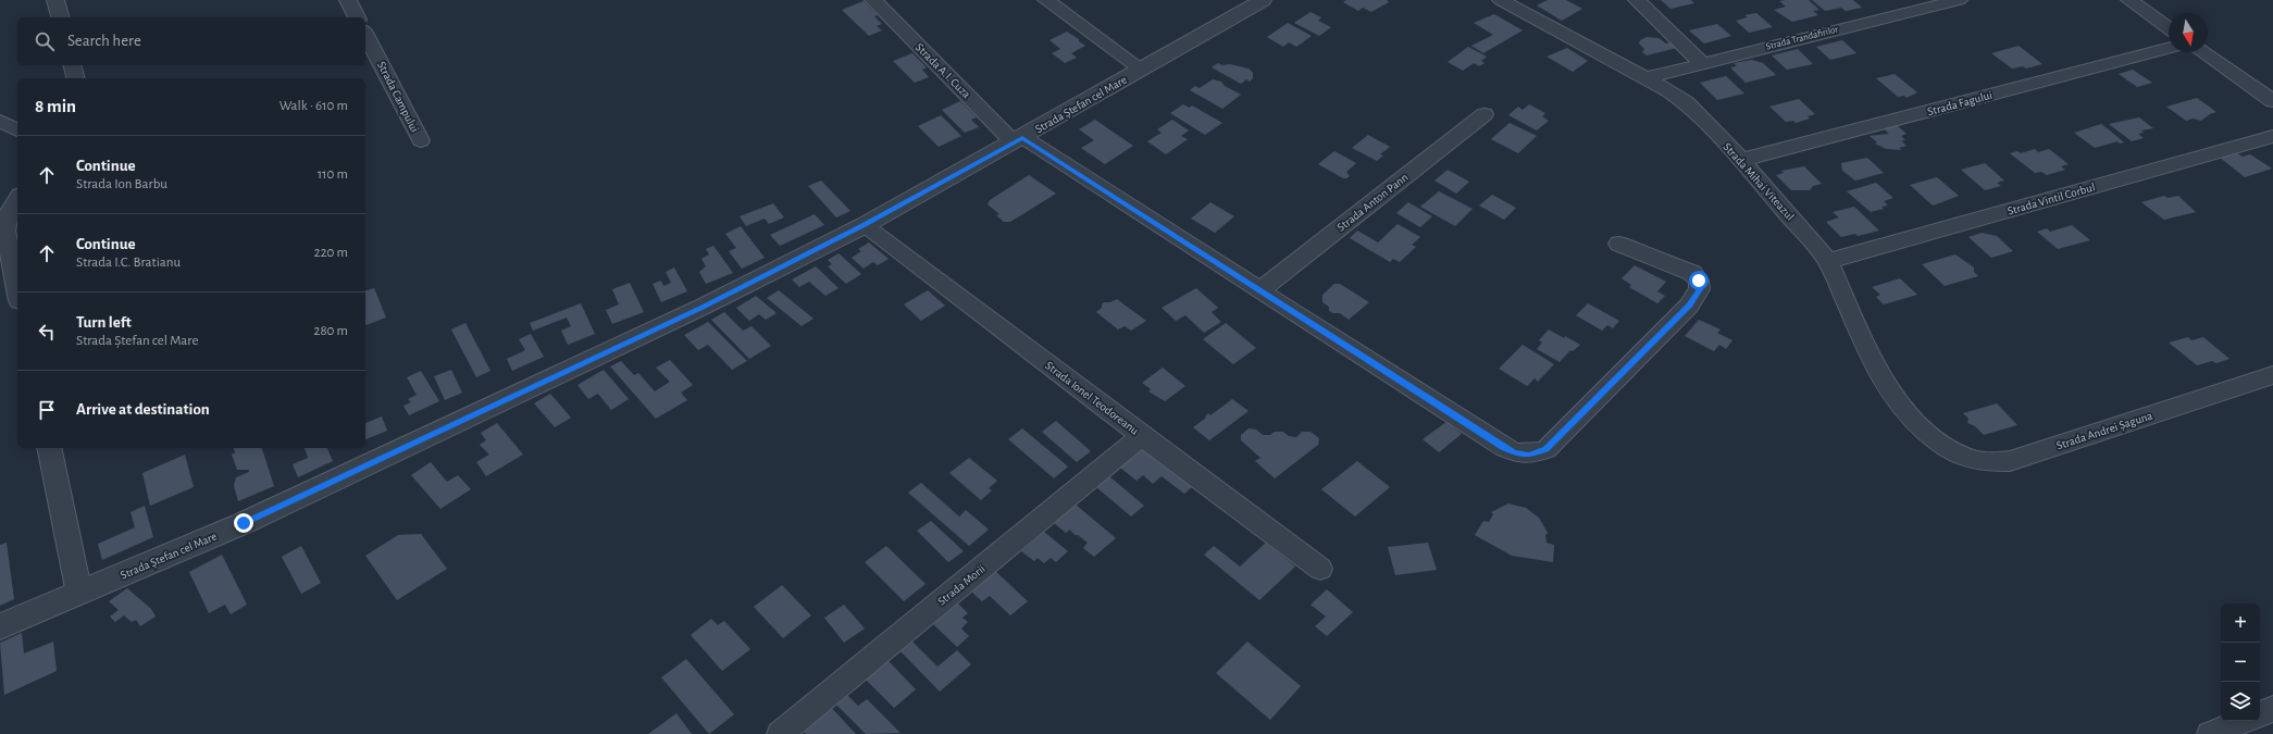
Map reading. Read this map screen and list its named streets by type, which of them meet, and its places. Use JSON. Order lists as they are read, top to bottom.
{
  "streets": {
    "street": [
      "Strada Trandafirilor",
      "Strada A.I. Cuza",
      "Strada Campului",
      "Strada Fagului",
      "Strada Ștefan cel Mare",
      "Strada Mihai Viteazul",
      "Strada Vintil Corbul",
      "Strada Anton Pann",
      "Strada Ionel Teodoreanu",
      "Strada Andrei Șaguna",
      "Strada Morii"
    ]
  },
  "crossings": [
    ["Strada Trandafirilor", "Strada Mihai Viteazul"],
    ["Strada A.I. Cuza", "Strada Ștefan cel Mare"],
    ["Strada A.I. Cuza", "Strada Anton Pann"],
    ["Strada Fagului", "Strada Mihai Viteazul"],
    ["Strada Ștefan cel Mare", "Strada Ionel Teodoreanu"],
    ["Strada Mihai Viteazul", "Strada Vintil Corbul"],
    ["Strada Mihai Viteazul", "Strada Andrei Șaguna"],
    ["Strada Ionel Teodoreanu", "Strada Morii"]
  ],
  "north": "bottom",
  "page": {
    "search": "Search here",
    "heading": ["8 min", "Walk · 610 m"],
    "list": [
      ["Continue", "Strada Ion Barbu", "110 m"],
      ["Continue", "Strada I.C. Bratianu", "220 m"],
      ["Turn left", "Strada Ștefan cel Mare", "280 m"],
      "Arrive at destination"
    ],
    "map_buttons": ["+", "−"]
  }
}
